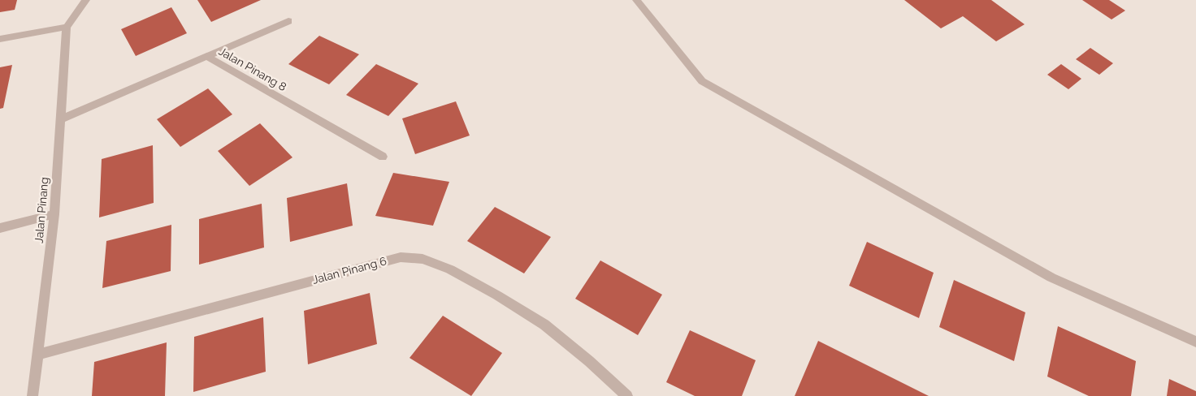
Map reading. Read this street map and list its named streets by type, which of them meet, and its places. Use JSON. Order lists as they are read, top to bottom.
{
  "streets": {
    "street": ["Jalan Pinang 8", "Jalan Pinang", "Jalan Pinang 6"]
  },
  "crossings": [
    ["Jalan Pinang 8", "Jalan Pinang"],
    ["Jalan Pinang", "Jalan Pinang 6"]
  ]
}
